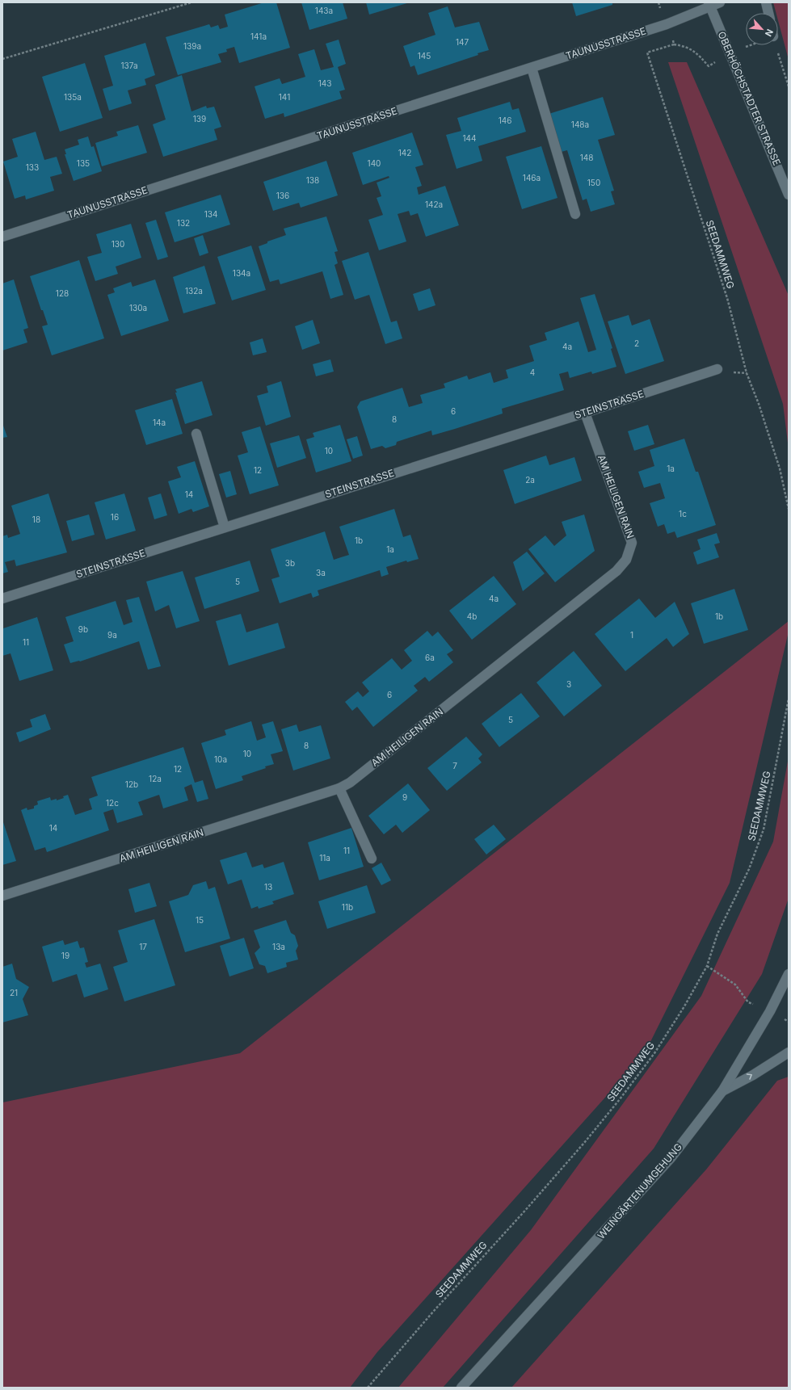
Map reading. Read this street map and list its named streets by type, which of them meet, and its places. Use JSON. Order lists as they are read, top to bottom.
{
  "streets": {
    "street": [
      "TAUNUSSTRASSE",
      "OBERHÖCHSTADTER STRASSE",
      "STEINSTRASSE",
      "AM HEILIGEN RAIN",
      "WEINGÄRTENUMGEHUNG"
    ],
    "path": ["SEEDAMMWEG"]
  },
  "crossings": [
    ["TAUNUSSTRASSE", "OBERHÖCHSTADTER STRASSE"],
    ["TAUNUSSTRASSE", "SEEDAMMWEG"],
    ["STEINSTRASSE", "AM HEILIGEN RAIN"]
  ],
  "house_numbers": [
    "143a",
    "141a",
    "147",
    "139a",
    "145",
    "137a",
    "143",
    "135a",
    "141",
    "139",
    "146",
    "148a",
    "144",
    "142",
    "148",
    "135",
    "140",
    "133",
    "146a",
    "138",
    "150",
    "136",
    "142a",
    "134",
    "132",
    "130",
    "134a",
    "132a",
    "128",
    "130a",
    "2",
    "4a",
    "4",
    "6",
    "8",
    "14a",
    "10",
    "1a",
    "12",
    "2a",
    "14",
    "1c",
    "16",
    "18",
    "1b",
    "1a",
    "3b",
    "3a",
    "5",
    "4a",
    "4b",
    "1b",
    "9b",
    "9a",
    "1",
    "11",
    "6a",
    "3",
    "6",
    "5",
    "8",
    "10",
    "10a",
    "7",
    "12",
    "12a",
    "12b",
    "9",
    "12c",
    "14",
    "11",
    "11a",
    "13",
    "11b",
    "15",
    "17",
    "13a",
    "19",
    "21"
  ],
  "north": "bottom right"
}
